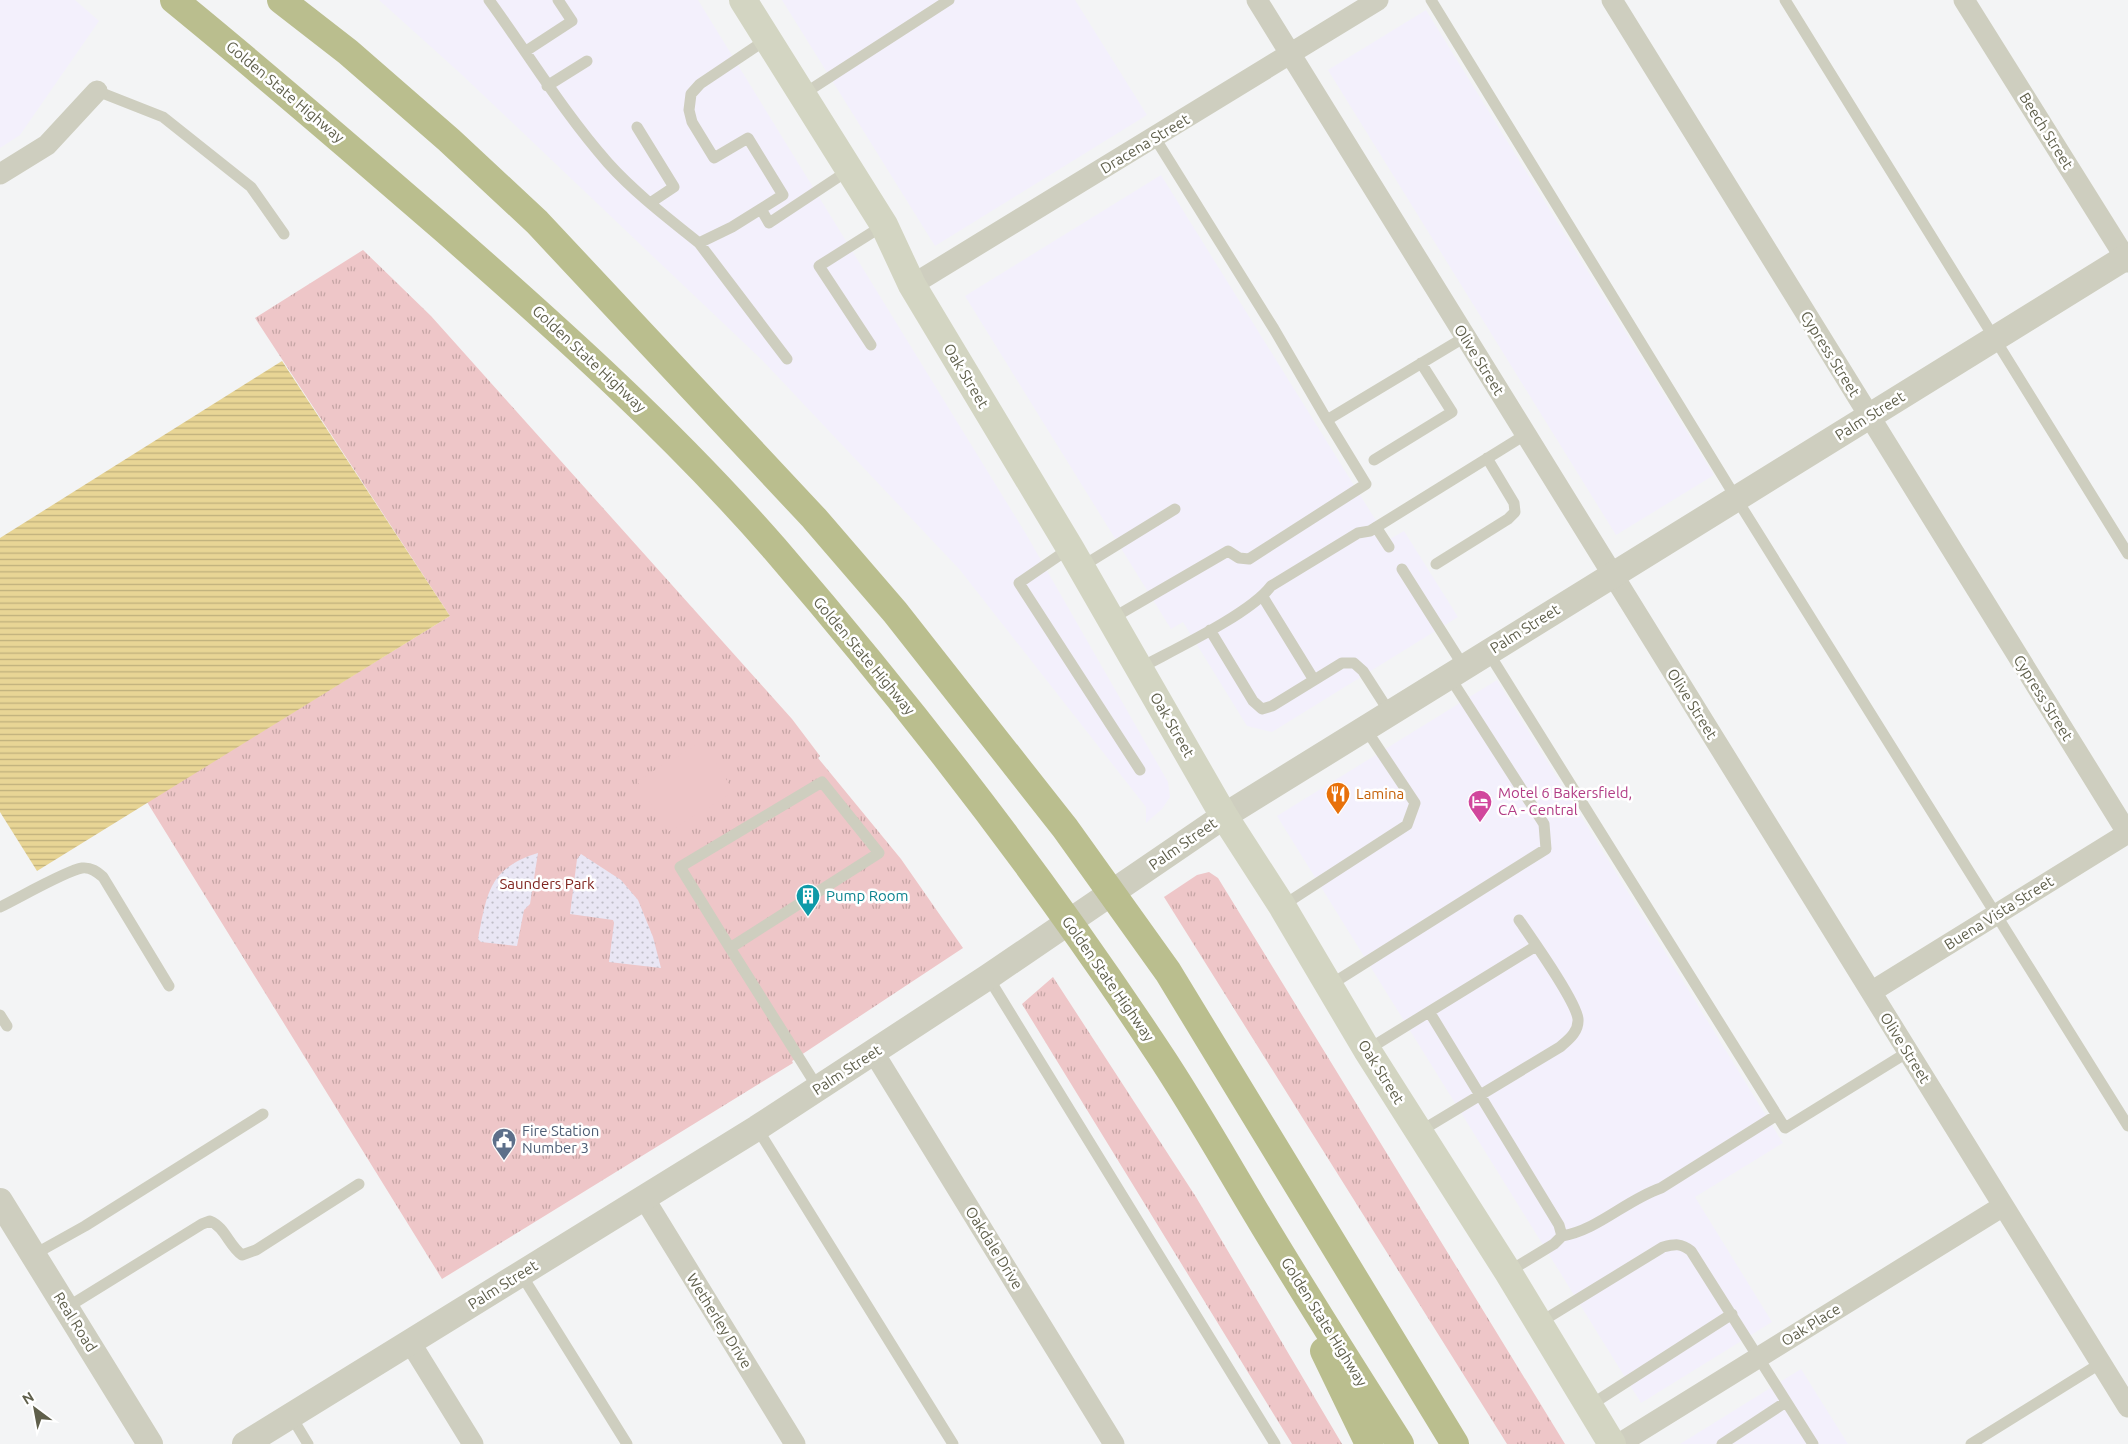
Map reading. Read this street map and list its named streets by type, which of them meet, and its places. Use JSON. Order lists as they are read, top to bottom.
{
  "streets": {
    "highway": ["Golden State Highway"],
    "main road": ["Oak Street"],
    "street": [
      "Beech Street",
      "Dracena Street",
      "Cypress Street",
      "Olive Street",
      "Palm Street",
      "Buena Vista Street",
      "Oakdale Drive",
      "Wetherley Drive",
      "Real Road",
      "Oak Place"
    ]
  },
  "crossings": [
    ["Beech Street", "Palm Street"],
    ["Dracena Street", "Olive Street"],
    ["Dracena Street", "Oak Street"],
    ["Cypress Street", "Palm Street"],
    ["Cypress Street", "Buena Vista Street"],
    ["Olive Street", "Palm Street"],
    ["Olive Street", "Buena Vista Street"],
    ["Olive Street", "Oak Place"],
    ["Oak Street", "Palm Street"],
    ["Palm Street", "Oakdale Drive"],
    ["Palm Street", "Wetherley Drive"]
  ],
  "parks": ["Saunders Park"],
  "places": {
    "restaurant": ["Lamina"],
    "hotel": ["Motel 6 Bakersfield, CA - Central"],
    "building": ["Pump Room"],
    "public building": ["Fire Station Number 3"]
  },
  "north": "top left"
}
